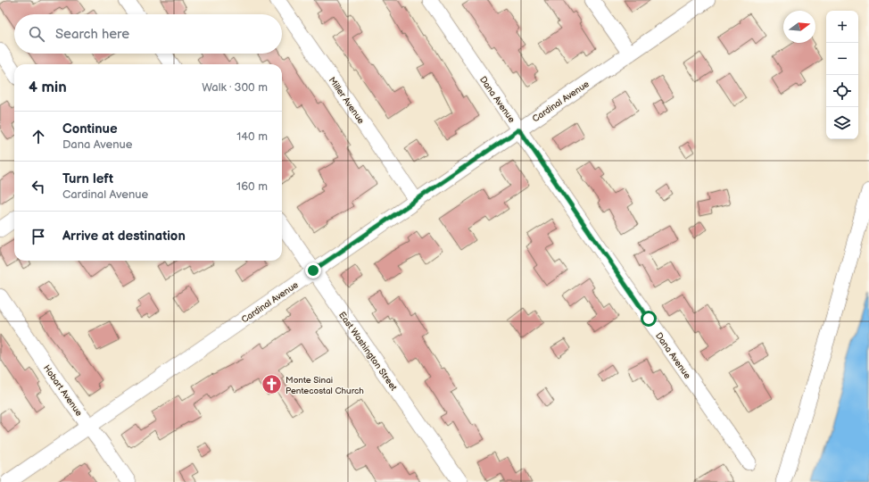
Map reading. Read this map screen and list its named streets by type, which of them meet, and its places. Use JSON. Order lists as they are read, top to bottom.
{
  "streets": {
    "street": [
      "Dana Avenue",
      "Miller Avenue",
      "Cardinal Avenue",
      "East Washington Street",
      "Hobart Avenue"
    ]
  },
  "crossings": [
    ["Dana Avenue", "Cardinal Avenue"],
    ["Miller Avenue", "Cardinal Avenue"],
    ["Cardinal Avenue", "East Washington Street"],
    ["Cardinal Avenue", "Hobart Avenue"]
  ],
  "places": {
    "church": ["Monte Sinai Pentecostal Church"]
  },
  "north": "right",
  "page": {
    "map_buttons": ["+", "−"],
    "search": "Search here",
    "heading": ["4 min", "Walk · 300 m"],
    "list": [
      ["Continue", "Dana Avenue", "140 m"],
      ["Turn left", "Cardinal Avenue", "160 m"],
      "Arrive at destination"
    ]
  }
}
